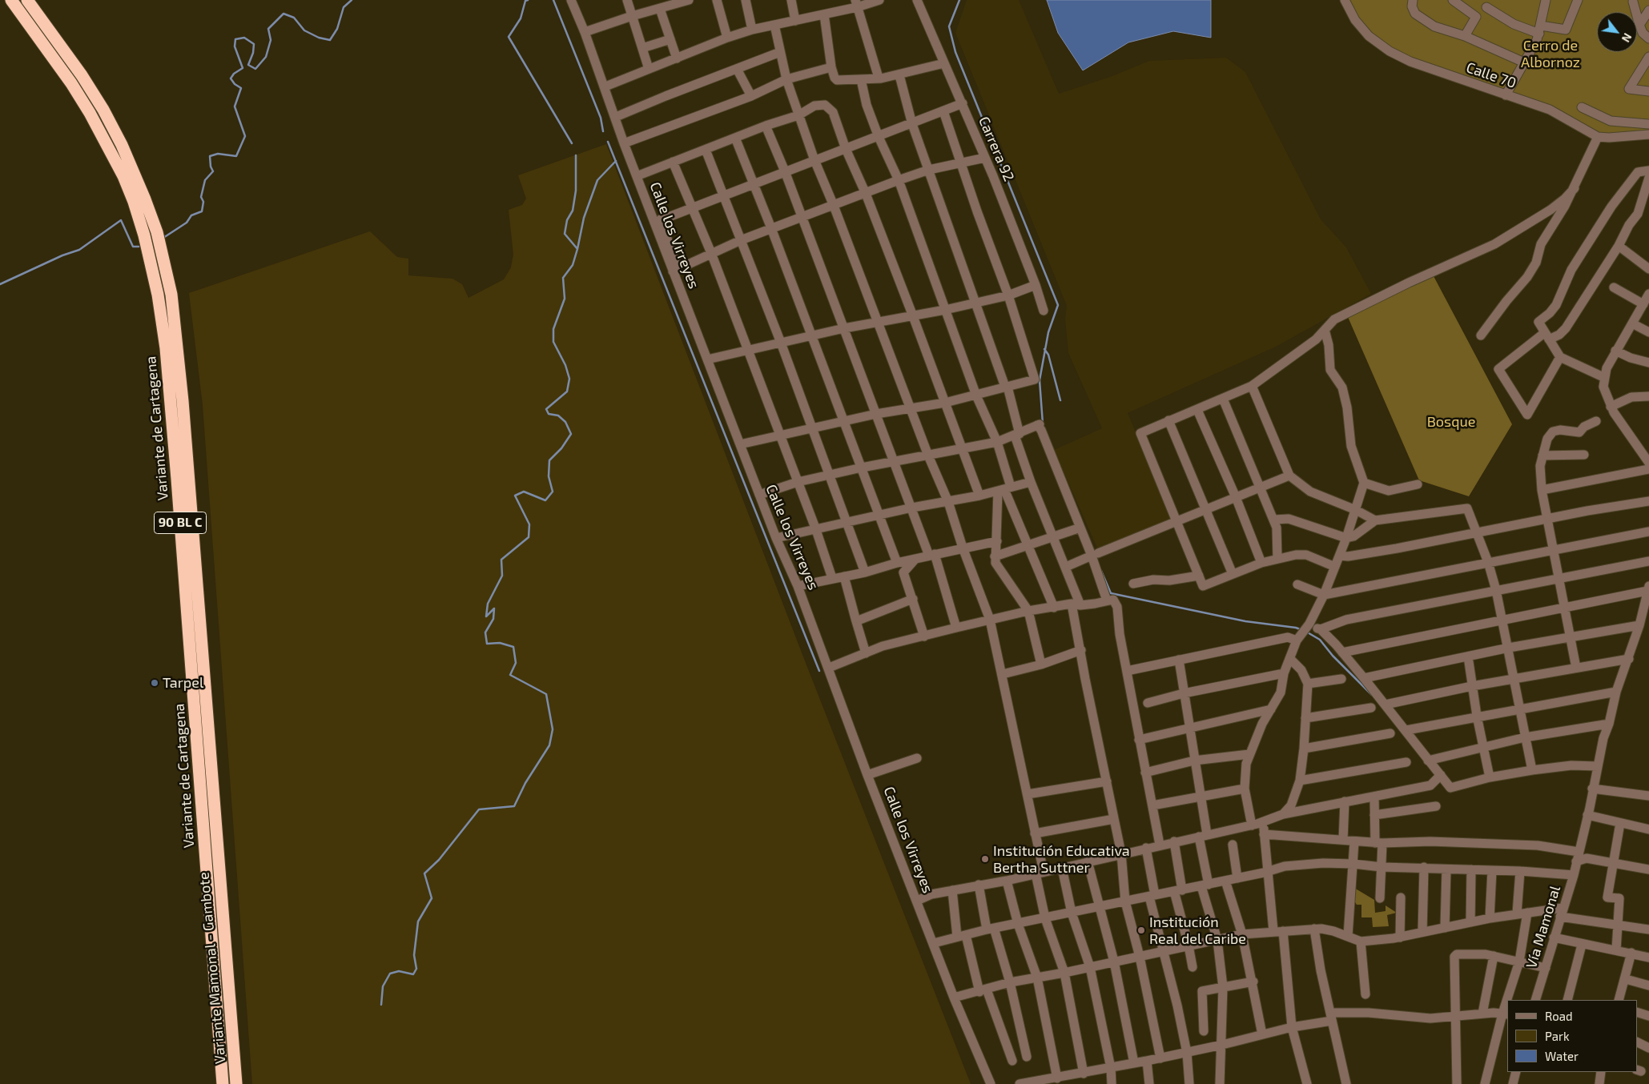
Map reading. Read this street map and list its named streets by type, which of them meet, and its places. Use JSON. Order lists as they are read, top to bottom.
{
  "streets": {
    "highway": ["Variante de Cartagena", "90 BL C", "Variante Mamonal - Gambote"],
    "street": [
      "Calle 70",
      "Carrera 92",
      "Calle los Virreyes",
      "Vía Mamonal"
    ]
  },
  "parks": ["Cerro de Albornoz", "Bosque"],
  "places": ["Tarpel", "Institución Educativa Bertha Suttner", "Institución Real del Caribe"],
  "legend": ["Road", "Park", "Water"],
  "north": "bottom right"
}
